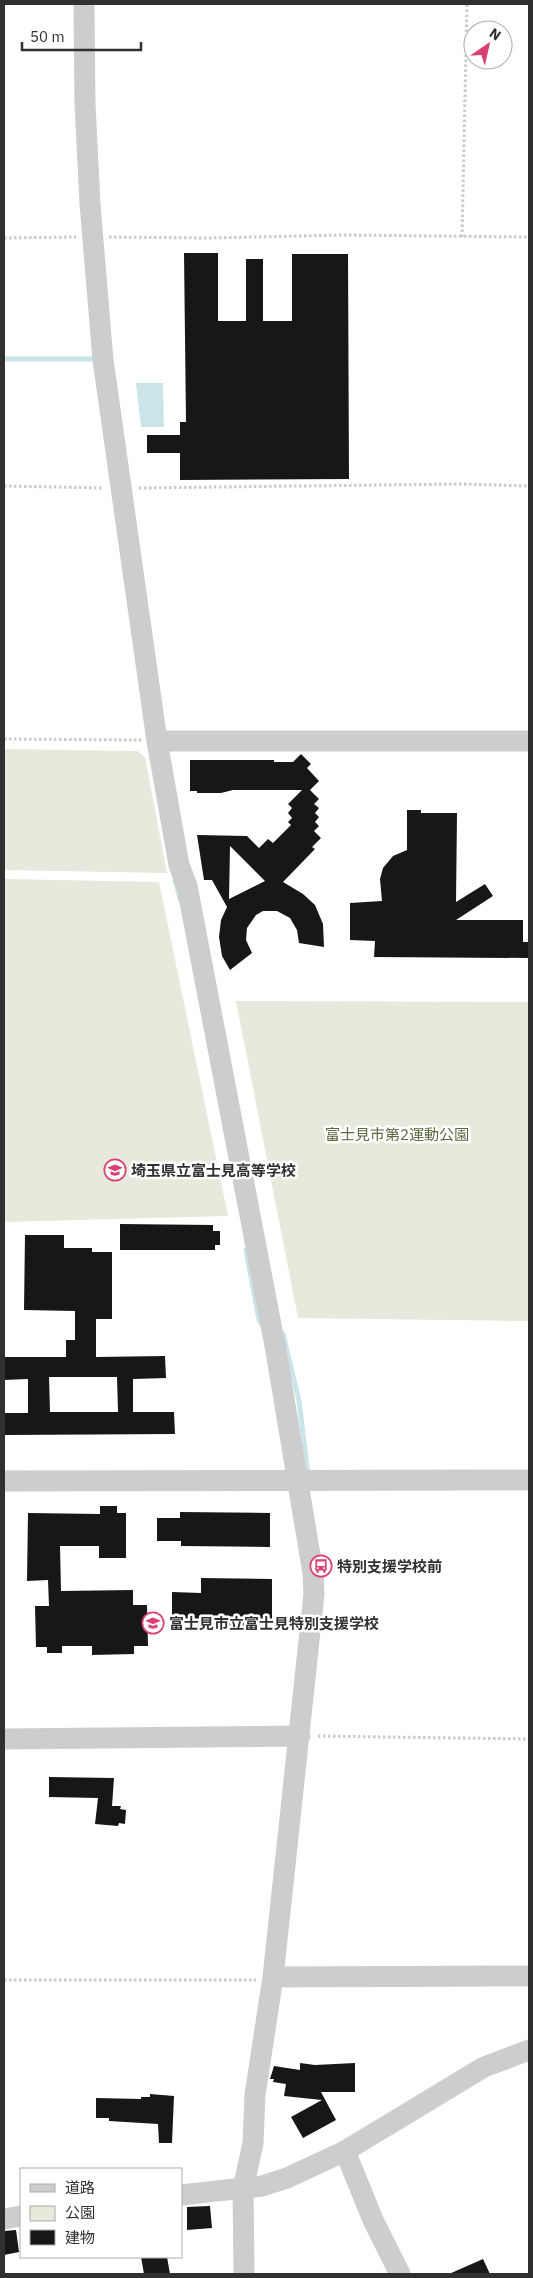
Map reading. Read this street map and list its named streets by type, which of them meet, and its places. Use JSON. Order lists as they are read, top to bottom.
{
  "parks": ["富士見市第2運動公園"],
  "places": {
    "school or university": ["埼玉県立富士見高等学校", "富士見市立富士見特別支援学校"],
    "bus stop": ["特別支援学校前"]
  },
  "legend": ["道路", "公園", "建物"],
  "scale_bar": "50 m",
  "north": "top right"
}
